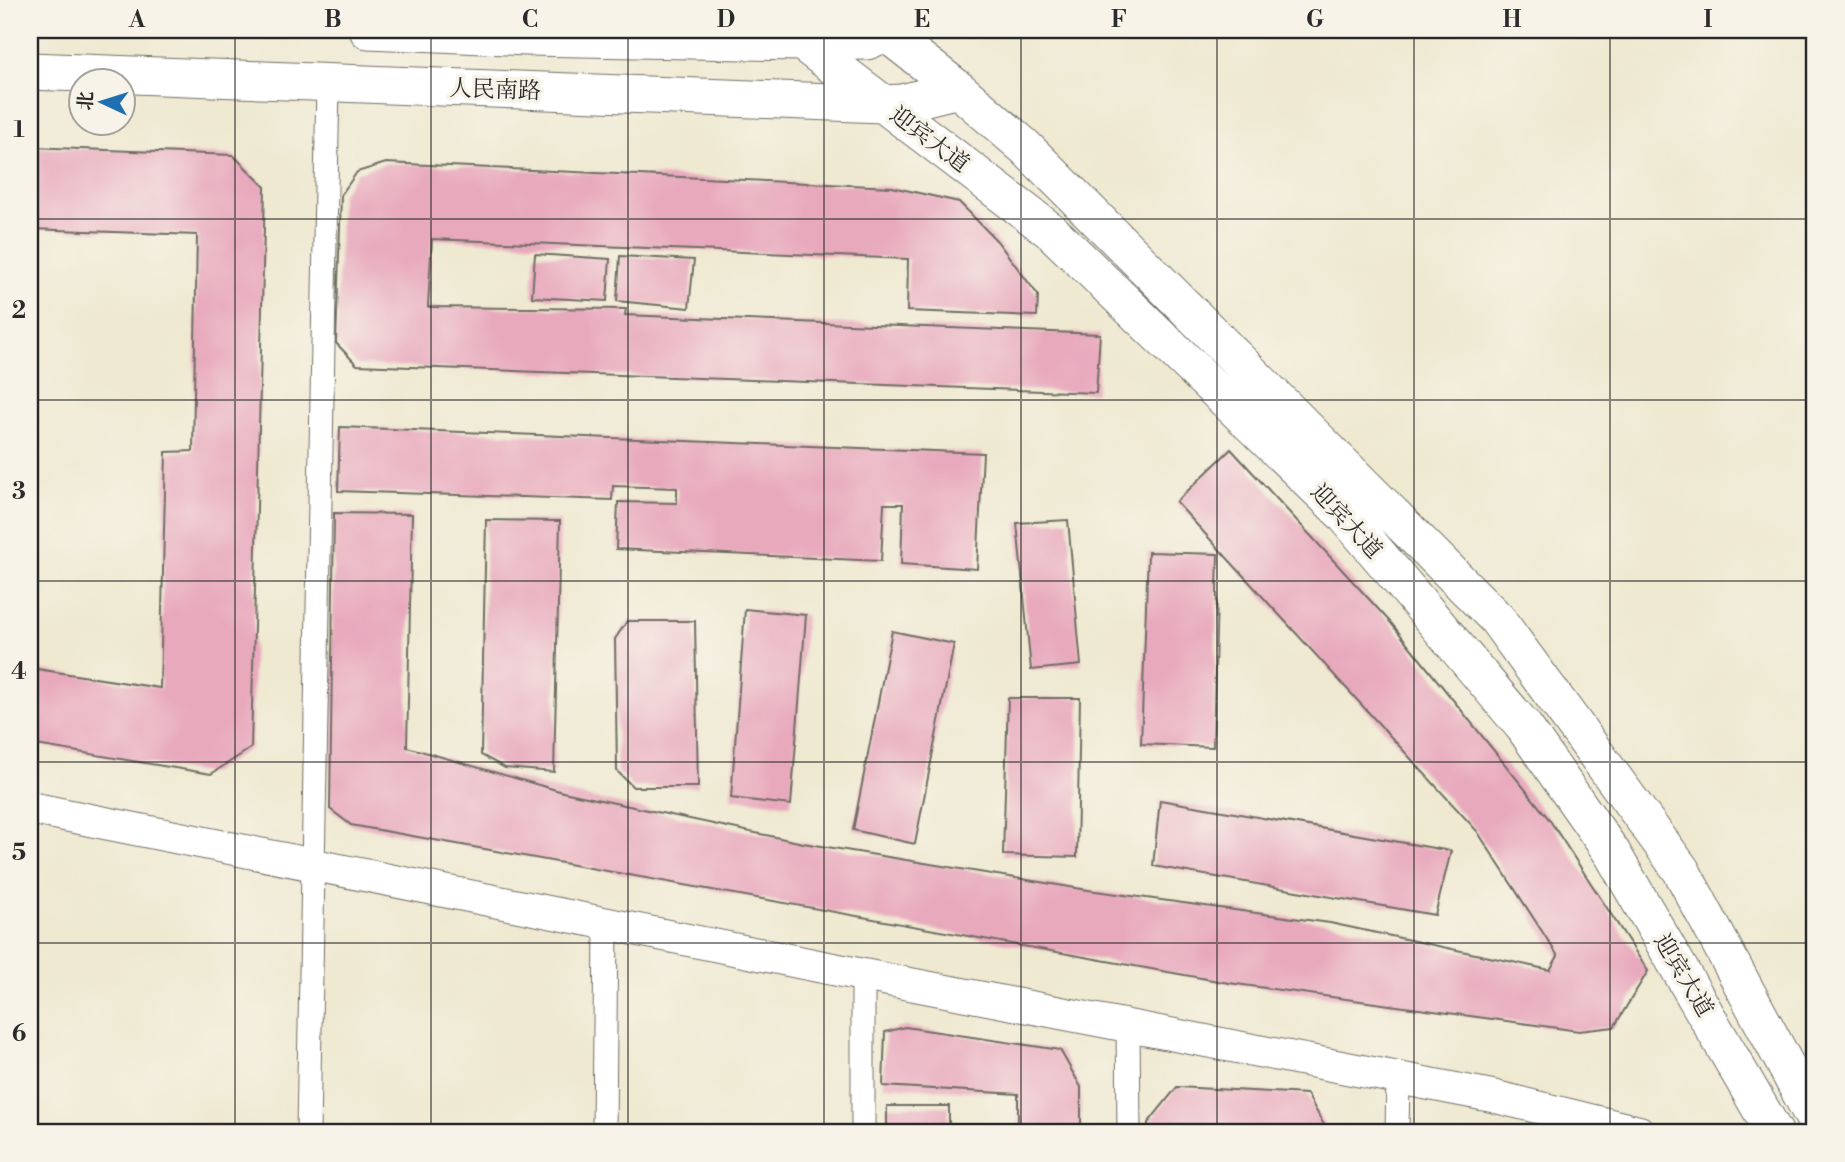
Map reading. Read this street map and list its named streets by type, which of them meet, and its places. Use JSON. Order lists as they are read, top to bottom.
{
  "streets": {
    "main road": ["人民南路", "迎宾大道"]
  },
  "crossings": [
    ["人民南路", "迎宾大道"]
  ],
  "north": "left",
  "grid": {
    "columns": [
      "A",
      "B",
      "C",
      "D",
      "E",
      "F",
      "G",
      "H",
      "I"
    ],
    "rows": [
      "1",
      "2",
      "3",
      "4",
      "5",
      "6"
    ]
  }
}
